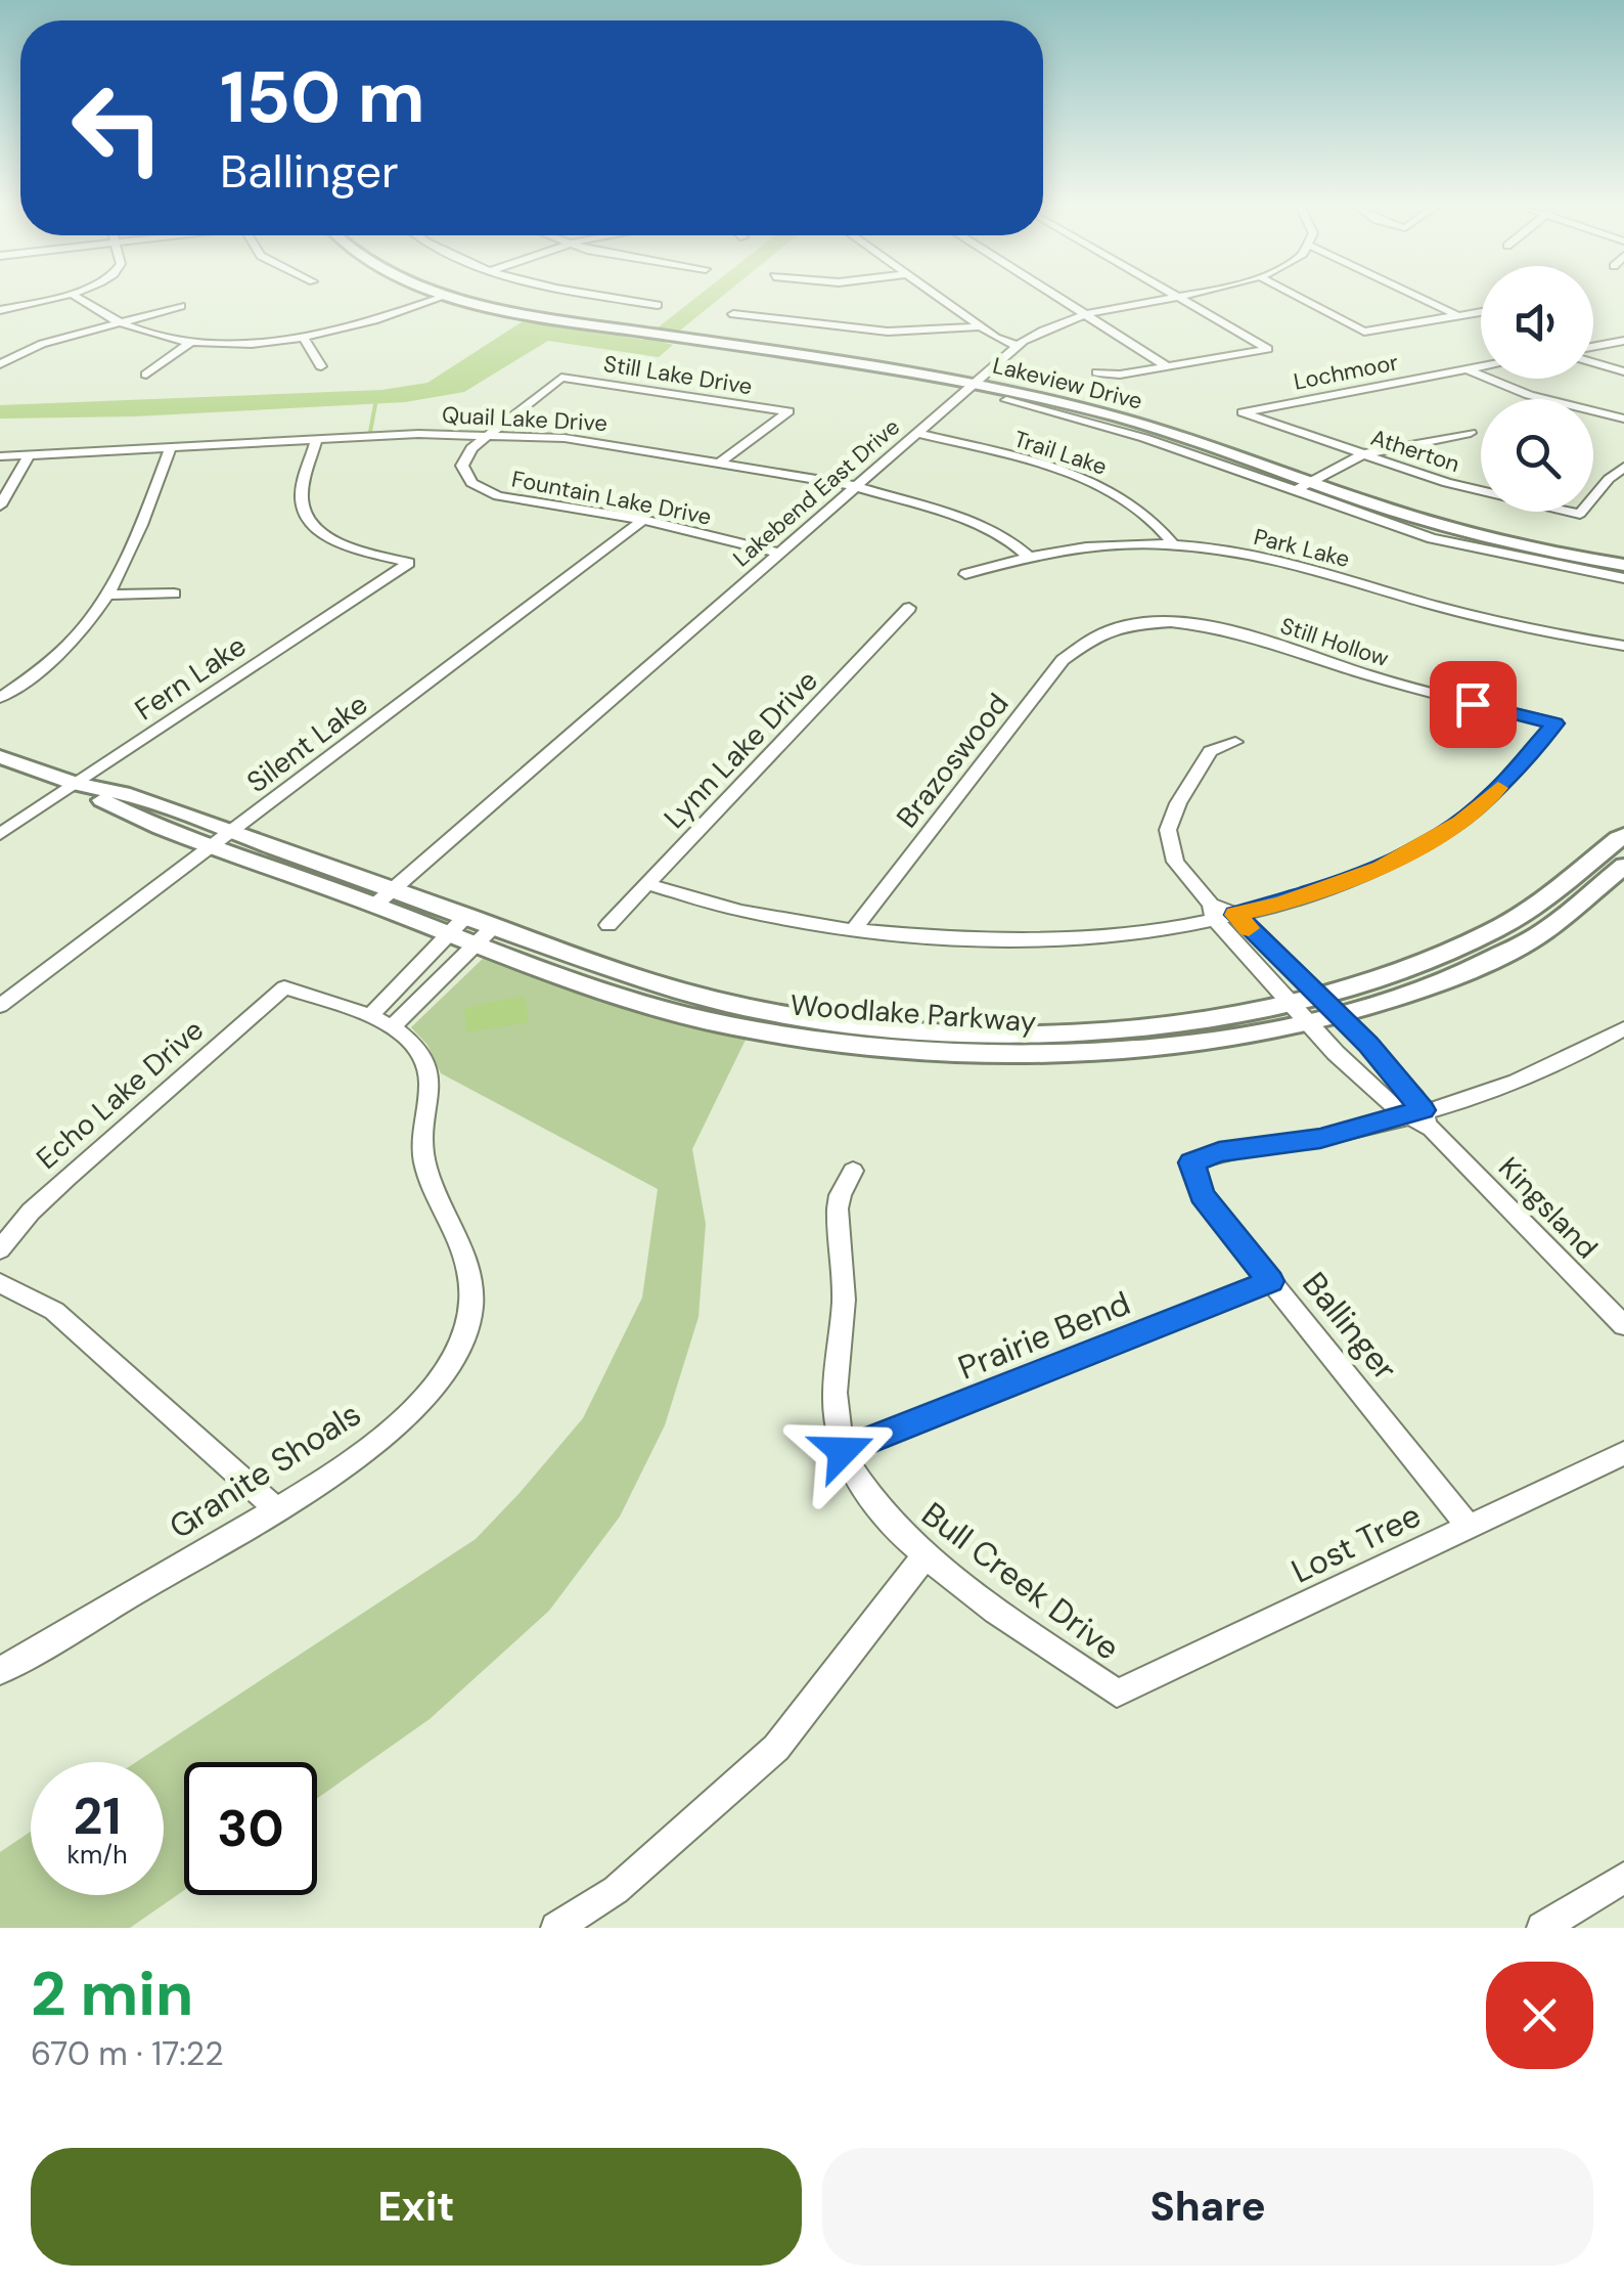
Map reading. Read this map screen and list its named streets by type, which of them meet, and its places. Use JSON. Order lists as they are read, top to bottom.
{
  "streets": {
    "street": [
      "Lochmoor",
      "Still Lake Drive",
      "Lakeview Drive",
      "Quail Lake Drive",
      "Atherton",
      "Trail Lake",
      "Lakebend East Drive",
      "Fountain Lake Drive",
      "Park Lake",
      "Still Hollow",
      "Fern Lake",
      "Silent Lake",
      "Lynn Lake Drive",
      "Brazoswood",
      "Woodlake Parkway",
      "Echo Lake Drive",
      "Kingsland",
      "Ballinger",
      "Prairie Bend",
      "Granite Shoals",
      "Lost Tree",
      "Bull Creek Drive"
    ]
  },
  "crossings": [
    ["Lochmoor", "Atherton"],
    ["Still Lake Drive", "Quail Lake Drive"],
    ["Still Lake Drive", "Fountain Lake Drive"],
    ["Lakeview Drive", "Lakebend East Drive"],
    ["Quail Lake Drive", "Lakebend East Drive"],
    ["Quail Lake Drive", "Fountain Lake Drive"],
    ["Quail Lake Drive", "Park Lake"],
    ["Quail Lake Drive", "Fern Lake"],
    ["Trail Lake", "Lakebend East Drive"],
    ["Trail Lake", "Park Lake"],
    ["Lakebend East Drive", "Fountain Lake Drive"],
    ["Lakebend East Drive", "Woodlake Parkway"],
    ["Fountain Lake Drive", "Silent Lake"],
    ["Still Hollow", "Brazoswood"],
    ["Still Hollow", "Kingsland"],
    ["Fern Lake", "Woodlake Parkway"],
    ["Silent Lake", "Woodlake Parkway"],
    ["Woodlake Parkway", "Kingsland"],
    ["Echo Lake Drive", "Granite Shoals"],
    ["Kingsland", "Ballinger"],
    ["Ballinger", "Prairie Bend"],
    ["Ballinger", "Lost Tree"],
    ["Prairie Bend", "Bull Creek Drive"],
    ["Lost Tree", "Bull Creek Drive"]
  ],
  "page": {
    "turn": ["150 m", "Ballinger"],
    "speed": "21 km/h",
    "limit": "30",
    "heading": ["2 min", "670 m · 17:22"],
    "buttons": ["Exit", "Share"]
  }
}
